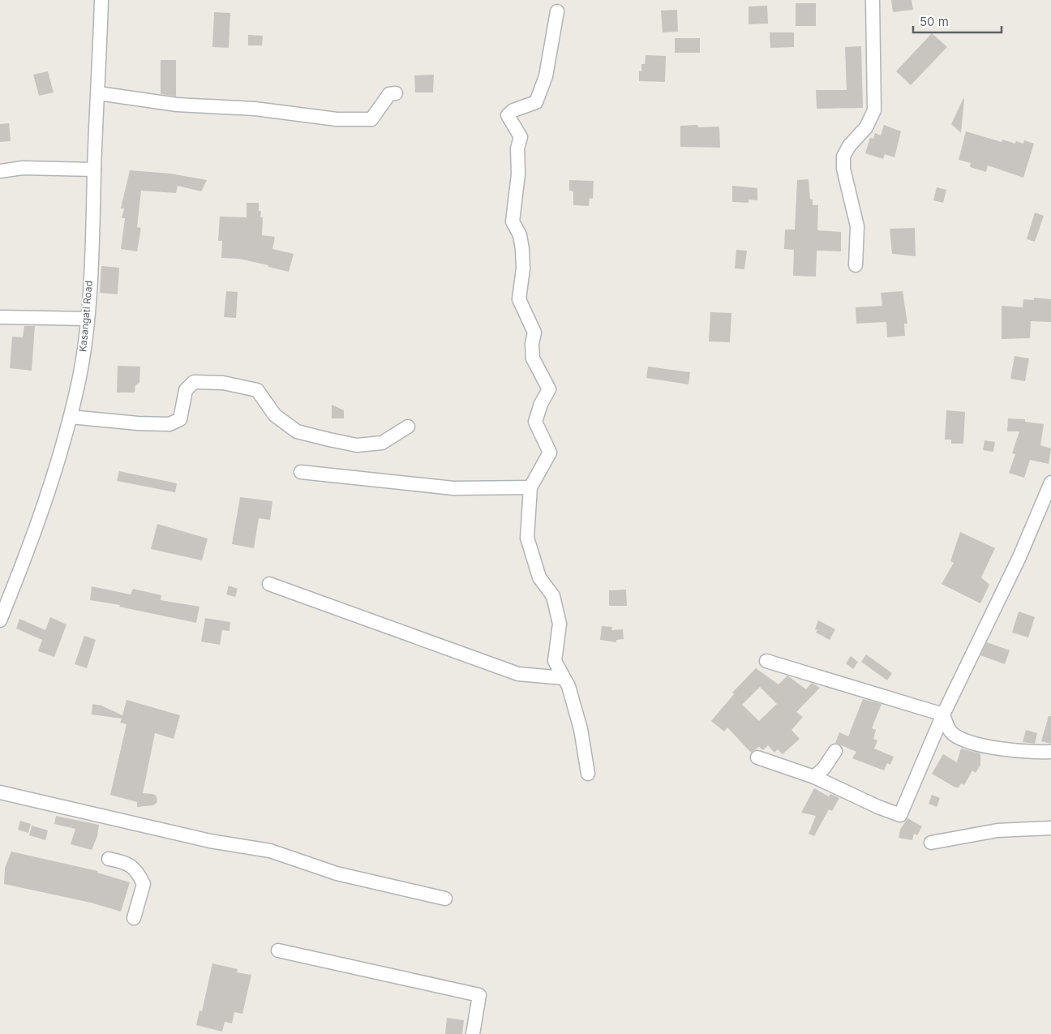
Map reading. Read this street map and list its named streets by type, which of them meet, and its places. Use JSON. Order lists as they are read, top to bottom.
{
  "streets": {
    "street": ["Kasangati Road"]
  },
  "scale_bar": "50 m"
}
